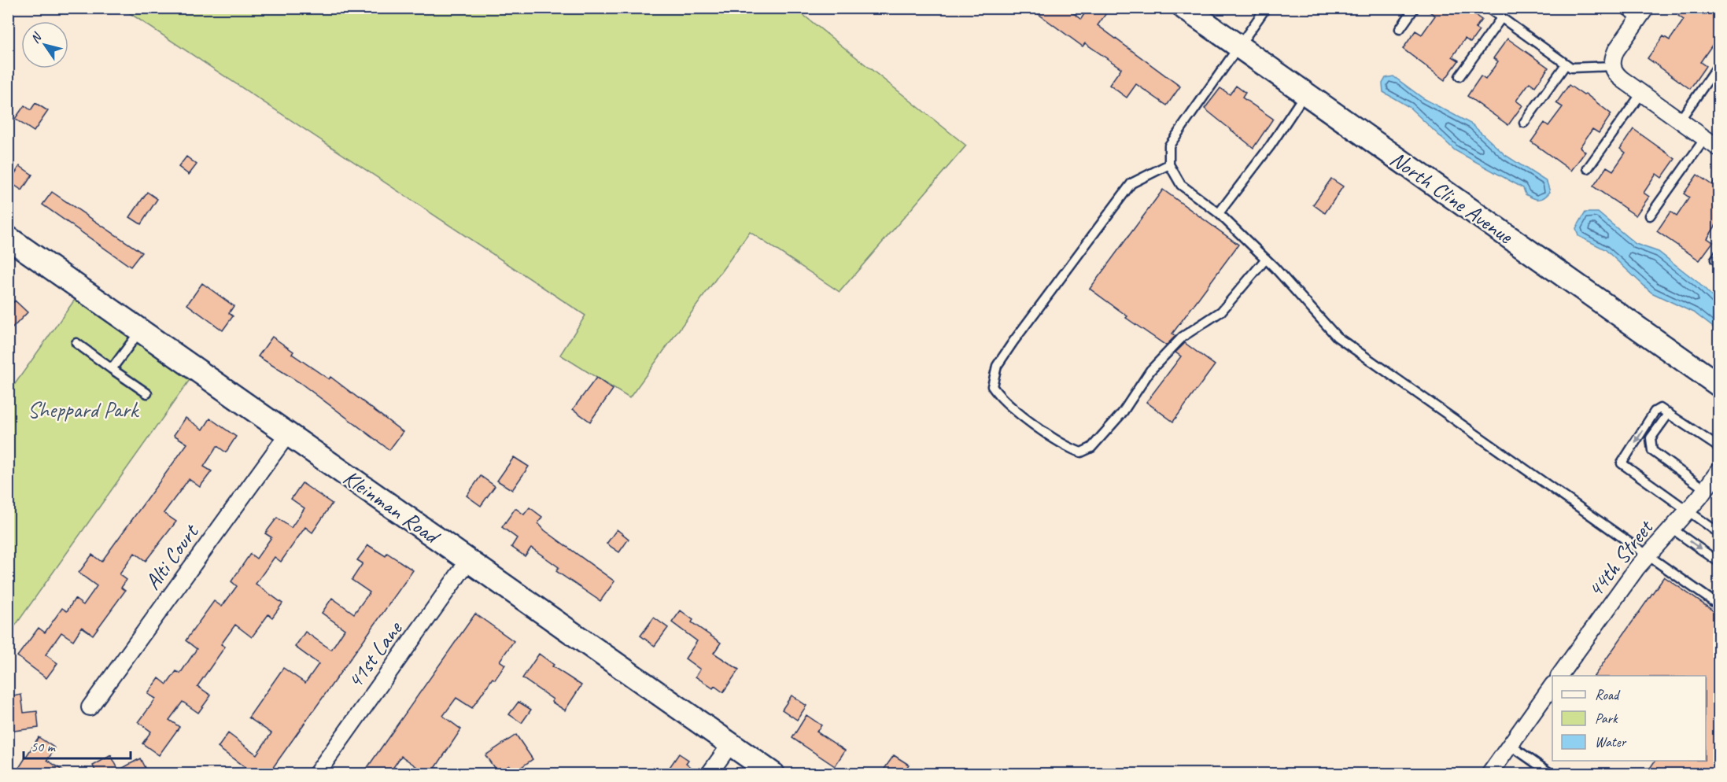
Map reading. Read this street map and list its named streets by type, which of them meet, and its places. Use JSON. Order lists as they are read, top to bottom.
{
  "streets": {
    "street": [
      "North Cline Avenue",
      "Kleinman Road",
      "Alti Court",
      "44th Street",
      "41st Lane"
    ]
  },
  "crossings": [
    ["Kleinman Road", "Alti Court"],
    ["Kleinman Road", "41st Lane"]
  ],
  "parks": ["Sheppard Park"],
  "legend": ["Road", "Park", "Water"],
  "scale_bar": "50 m",
  "north": "top left"
}
